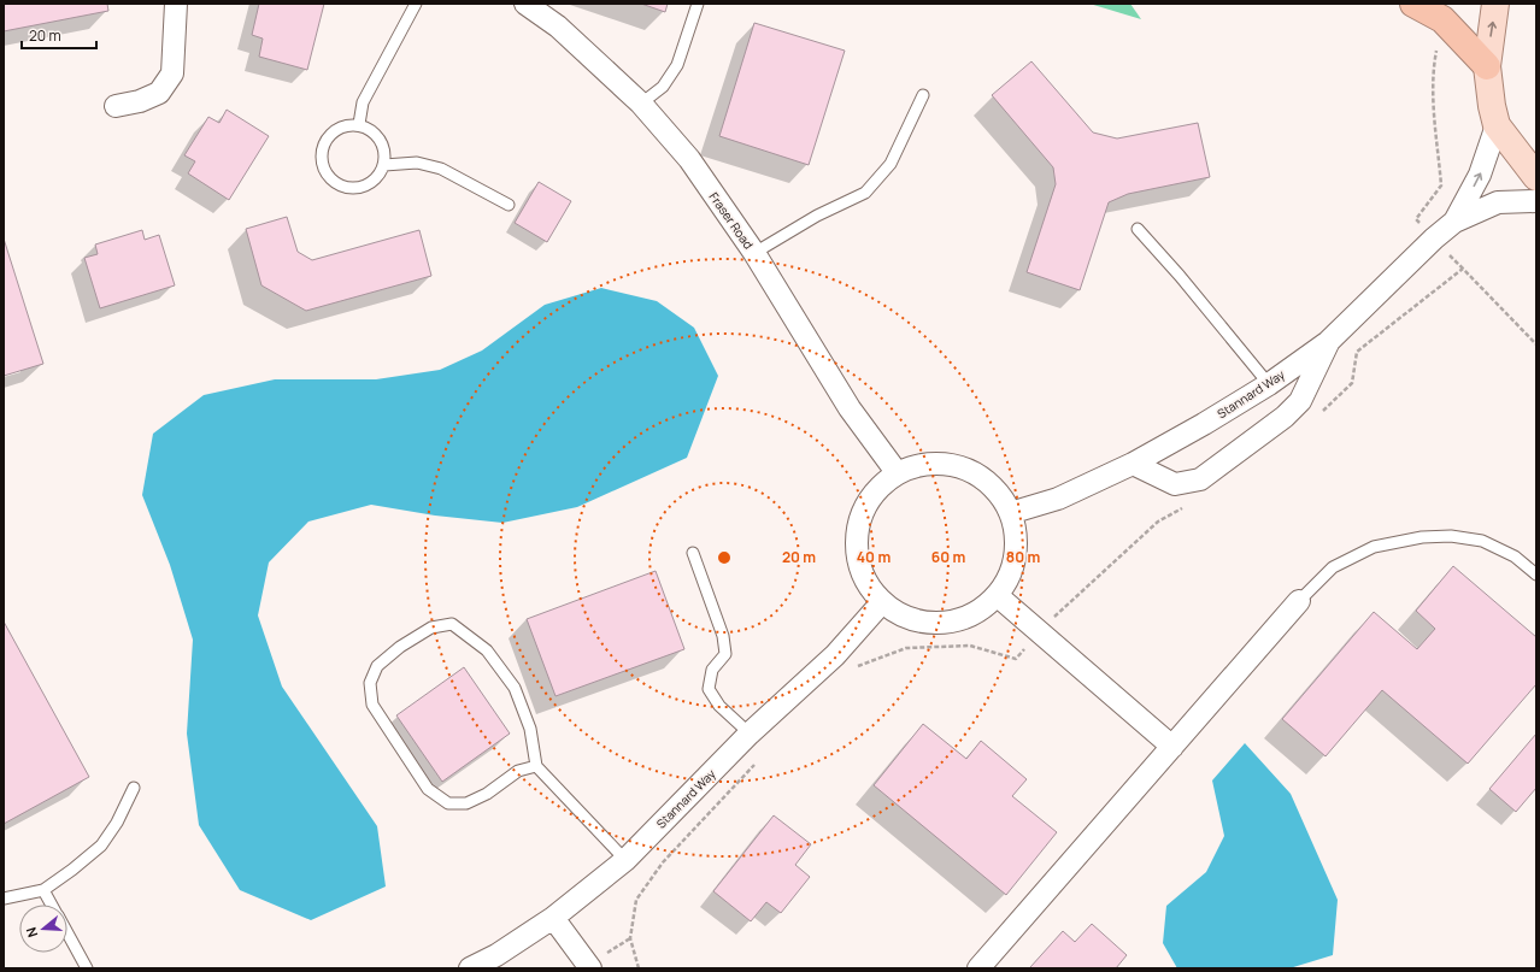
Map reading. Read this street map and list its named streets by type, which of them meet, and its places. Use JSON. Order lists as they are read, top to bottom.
{
  "streets": {
    "street": ["Fraser Road", "Stannard Way"]
  },
  "crossings": [
    ["Fraser Road", "Stannard Way"]
  ],
  "scale_bar": "20 m",
  "north": "left",
  "rings": [
    "20 m",
    "40 m",
    "60 m",
    "80 m"
  ]
}
